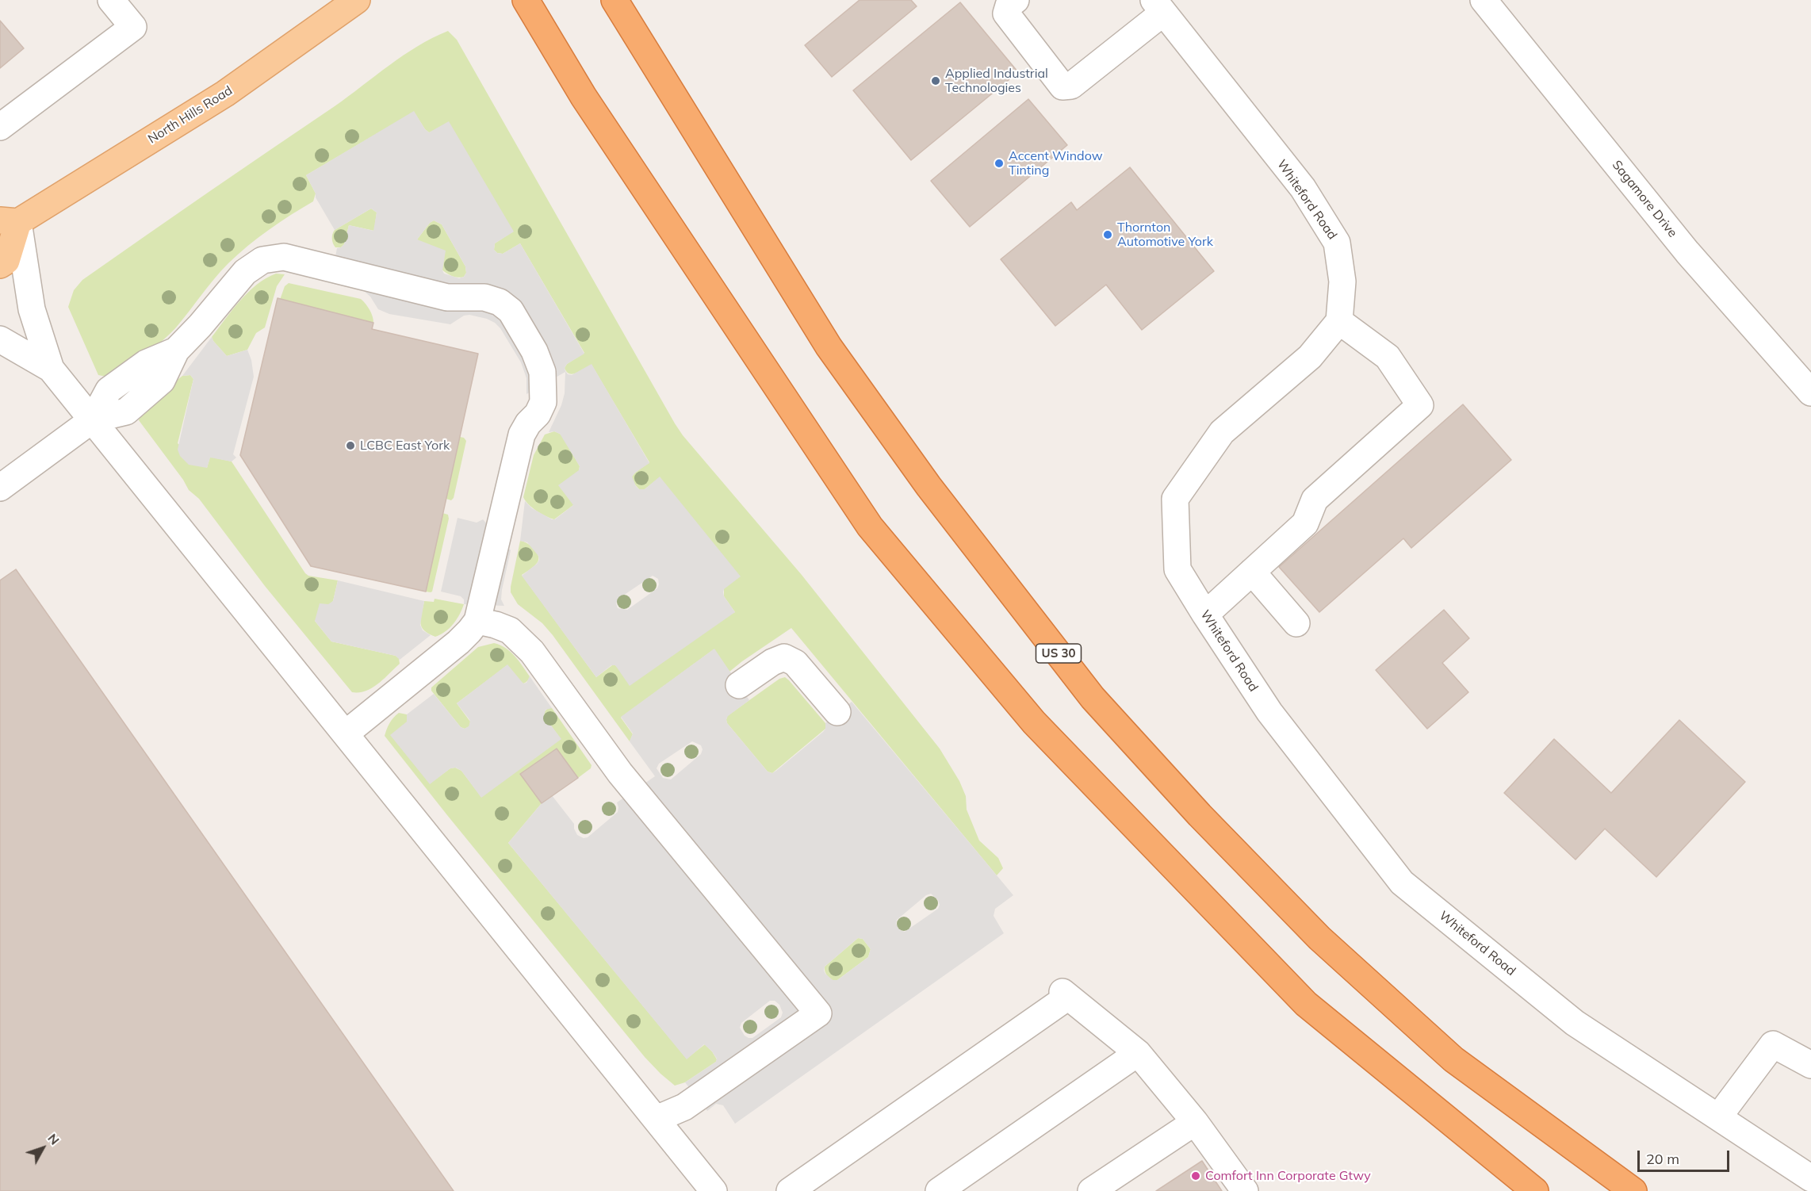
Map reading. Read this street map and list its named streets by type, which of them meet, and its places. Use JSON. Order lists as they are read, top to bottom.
{
  "streets": {
    "highway": ["US 30"],
    "main road": ["North Hills Road"],
    "street": ["Sagamore Drive", "Whiteford Road"]
  },
  "places": [
    "Applied Industrial Technologies",
    "Accent Window Tinting",
    "Thornton Automotive York",
    "LCBC East York",
    "Comfort Inn Corporate Gtwy"
  ],
  "scale_bar": "20 m",
  "north": "top right"
}
